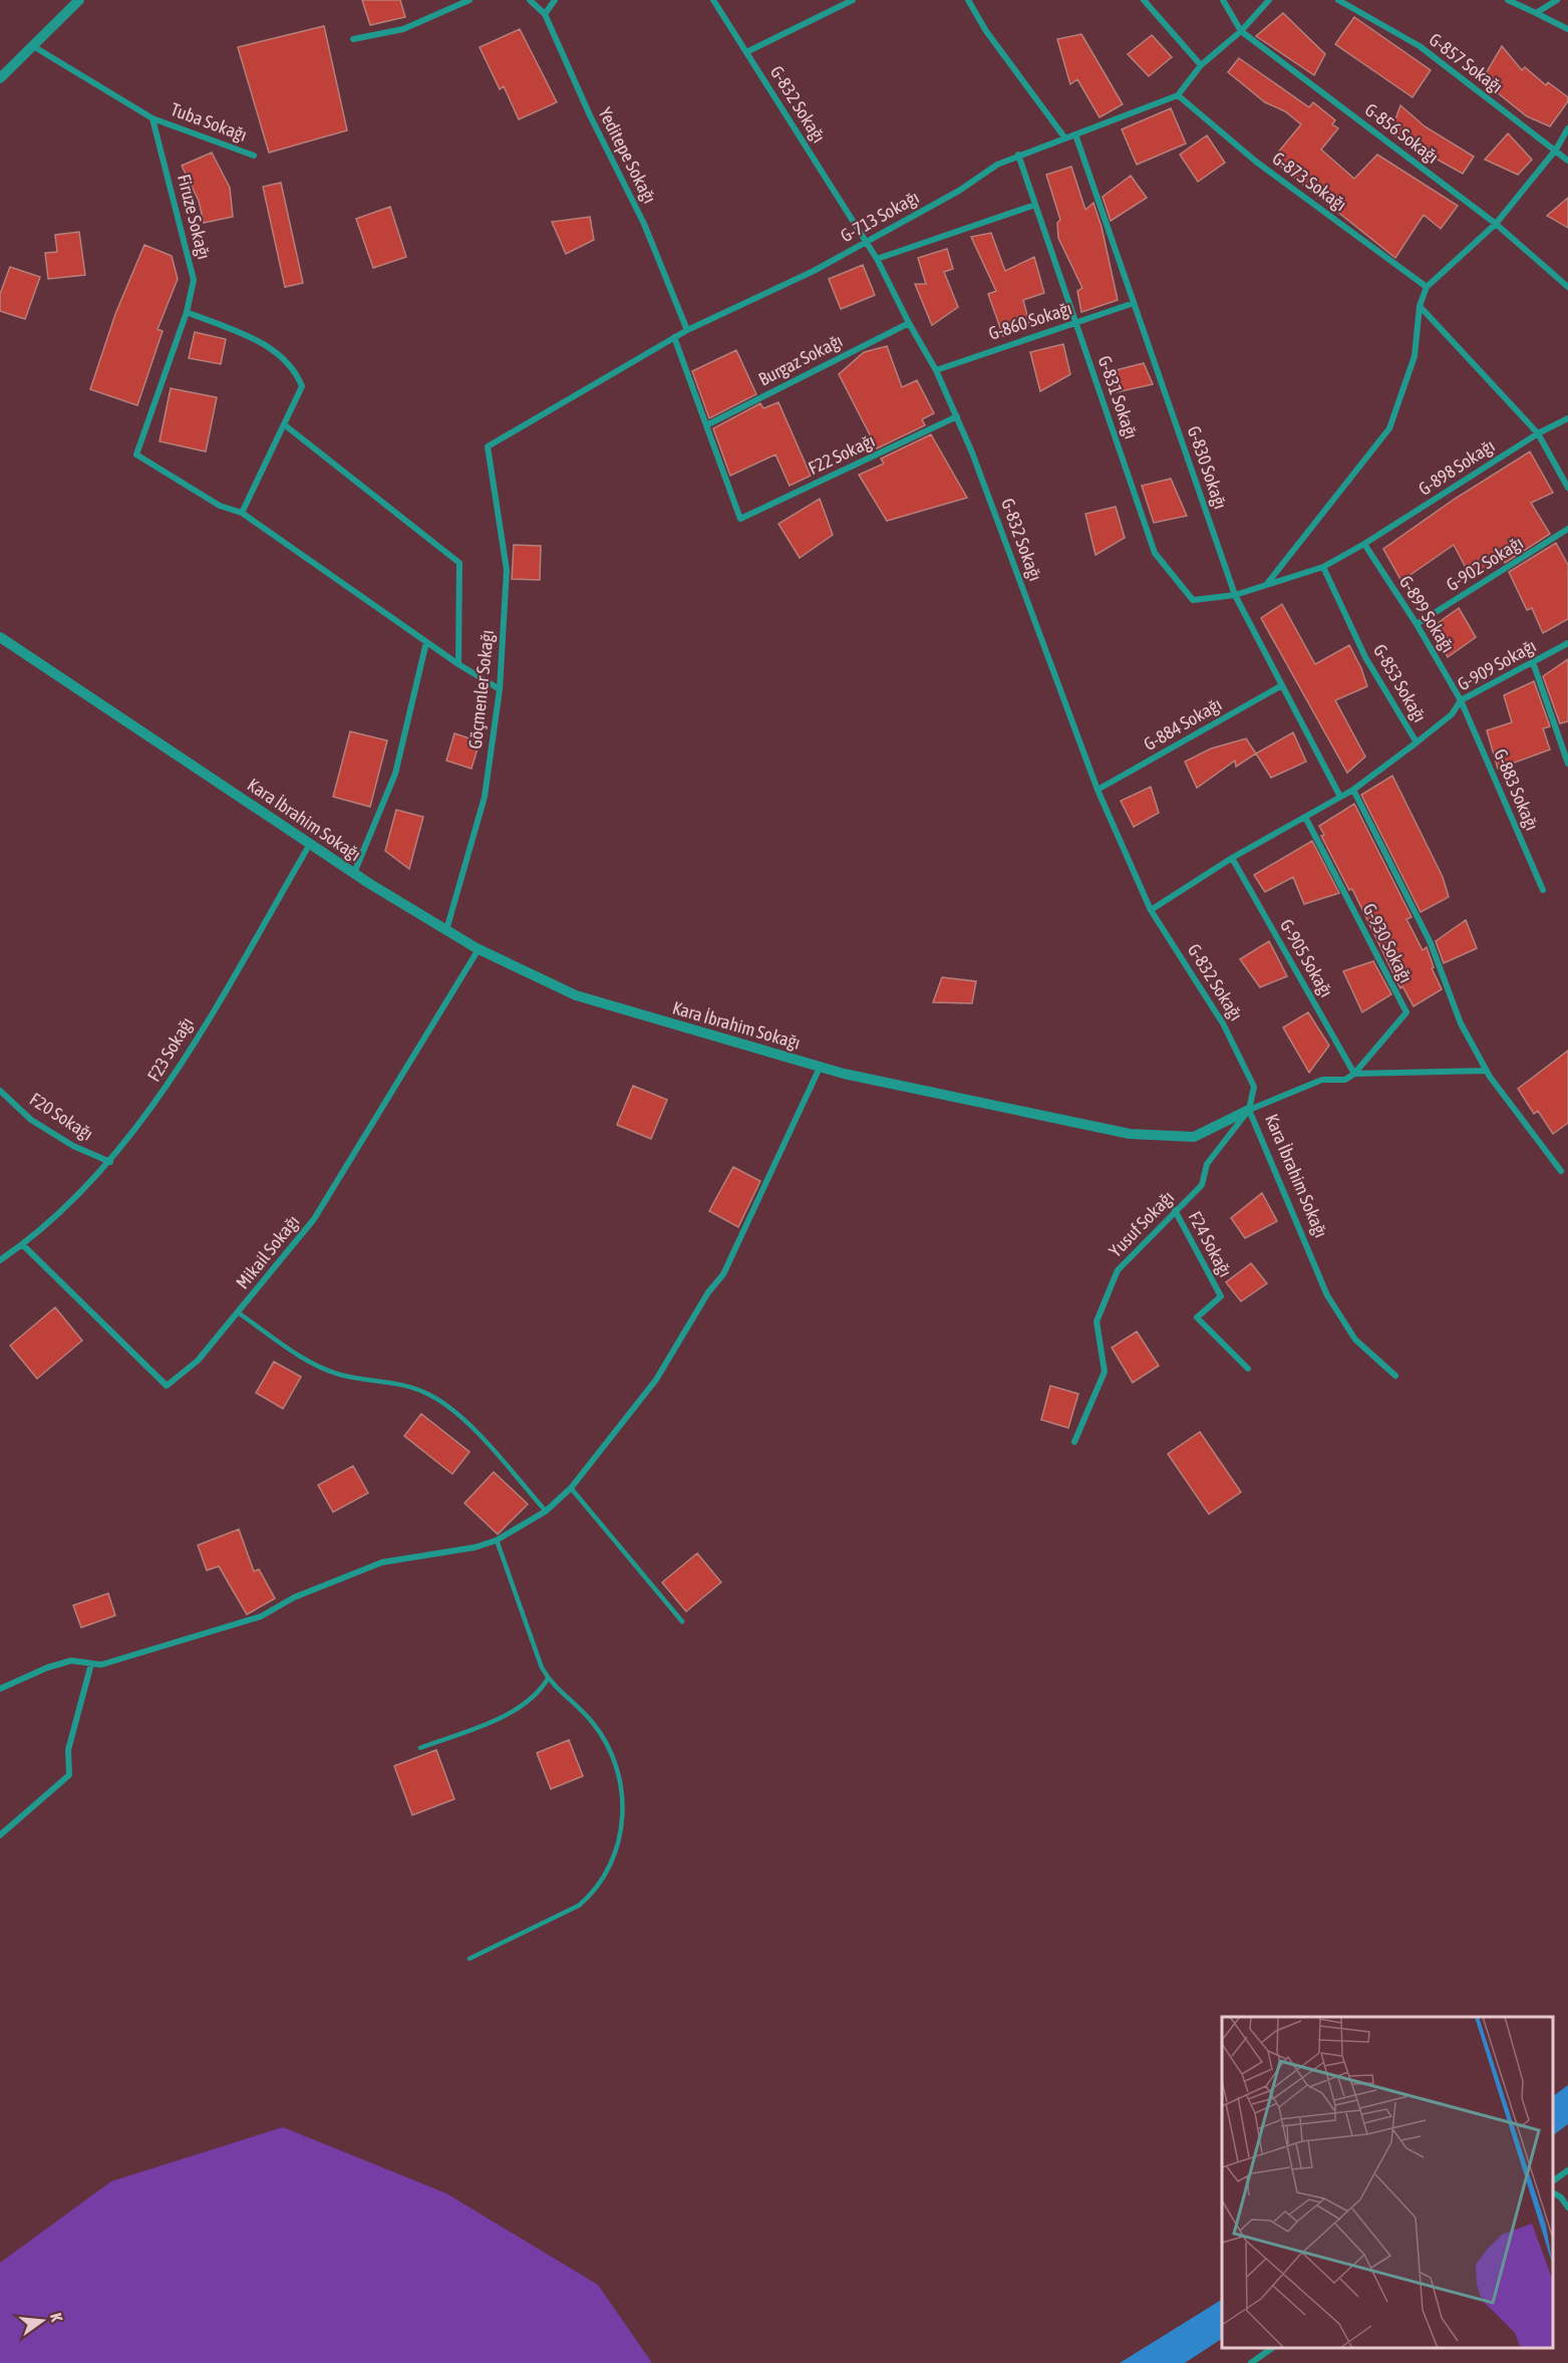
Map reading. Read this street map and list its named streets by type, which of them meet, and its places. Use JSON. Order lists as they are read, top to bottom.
{
  "streets": {
    "street": [
      "G-857 Sokağı",
      "G-832 Sokağı",
      "Tuba Sokağı",
      "G-856 Sokağı",
      "Yeditepe Sokağı",
      "G-873 Sokağı",
      "Firuze Sokağı",
      "G-713 Sokağı",
      "G-860 Sokağı",
      "Burgaz Sokağı",
      "G-831 Sokağı",
      "F22 Sokağı",
      "G-830 Sokağı",
      "G-898 Sokağı",
      "G-902 Sokağı",
      "G-899 Sokağı",
      "G-909 Sokağı",
      "G-853 Sokağı",
      "Göçmenler Sokağı",
      "G-884 Sokağı",
      "G-883 Sokağı",
      "Kara İbrahim Sokağı",
      "G-930 Sokağı",
      "G-905 Sokağı",
      "F23 Sokağı",
      "F20 Sokağı",
      "Yusuf Sokağı",
      "F24 Sokağı",
      "Mikail Sokağı"
    ]
  },
  "crossings": [
    ["G-832 Sokağı", "G-713 Sokağı"],
    ["G-832 Sokağı", "G-860 Sokağı"],
    ["G-832 Sokağı", "Burgaz Sokağı"],
    ["G-832 Sokağı", "F22 Sokağı"],
    ["G-832 Sokağı", "G-884 Sokağı"],
    ["G-832 Sokağı", "Kara İbrahim Sokağı"],
    ["G-832 Sokağı", "Yusuf Sokağı"],
    ["Tuba Sokağı", "Firuze Sokağı"],
    ["Yeditepe Sokağı", "G-713 Sokağı"],
    ["G-873 Sokağı", "G-713 Sokağı"],
    ["G-713 Sokağı", "G-831 Sokağı"],
    ["G-713 Sokağı", "G-830 Sokağı"],
    ["G-713 Sokağı", "Göçmenler Sokağı"],
    ["G-860 Sokağı", "G-831 Sokağı"],
    ["G-860 Sokağı", "G-830 Sokağı"],
    ["Burgaz Sokağı", "F22 Sokağı"],
    ["G-831 Sokağı", "G-830 Sokağı"],
    ["G-831 Sokağı", "G-898 Sokağı"],
    ["G-830 Sokağı", "G-898 Sokağı"],
    ["G-830 Sokağı", "G-884 Sokağı"],
    ["G-898 Sokağı", "G-899 Sokağı"],
    ["G-898 Sokağı", "G-853 Sokağı"],
    ["G-902 Sokağı", "G-899 Sokağı"],
    ["G-899 Sokağı", "G-909 Sokağı"],
    ["G-899 Sokağı", "G-883 Sokağı"],
    ["G-909 Sokağı", "G-853 Sokağı"],
    ["G-909 Sokağı", "G-883 Sokağı"],
    ["Göçmenler Sokağı", "Kara İbrahim Sokağı"],
    ["Kara İbrahim Sokağı", "F23 Sokağı"],
    ["Kara İbrahim Sokağı", "Yusuf Sokağı"],
    ["Kara İbrahim Sokağı", "Mikail Sokağı"],
    ["G-930 Sokağı", "G-905 Sokağı"],
    ["F23 Sokağı", "F20 Sokağı"],
    ["F23 Sokağı", "Mikail Sokağı"],
    ["Yusuf Sokağı", "F24 Sokağı"]
  ],
  "north": "right"
}
